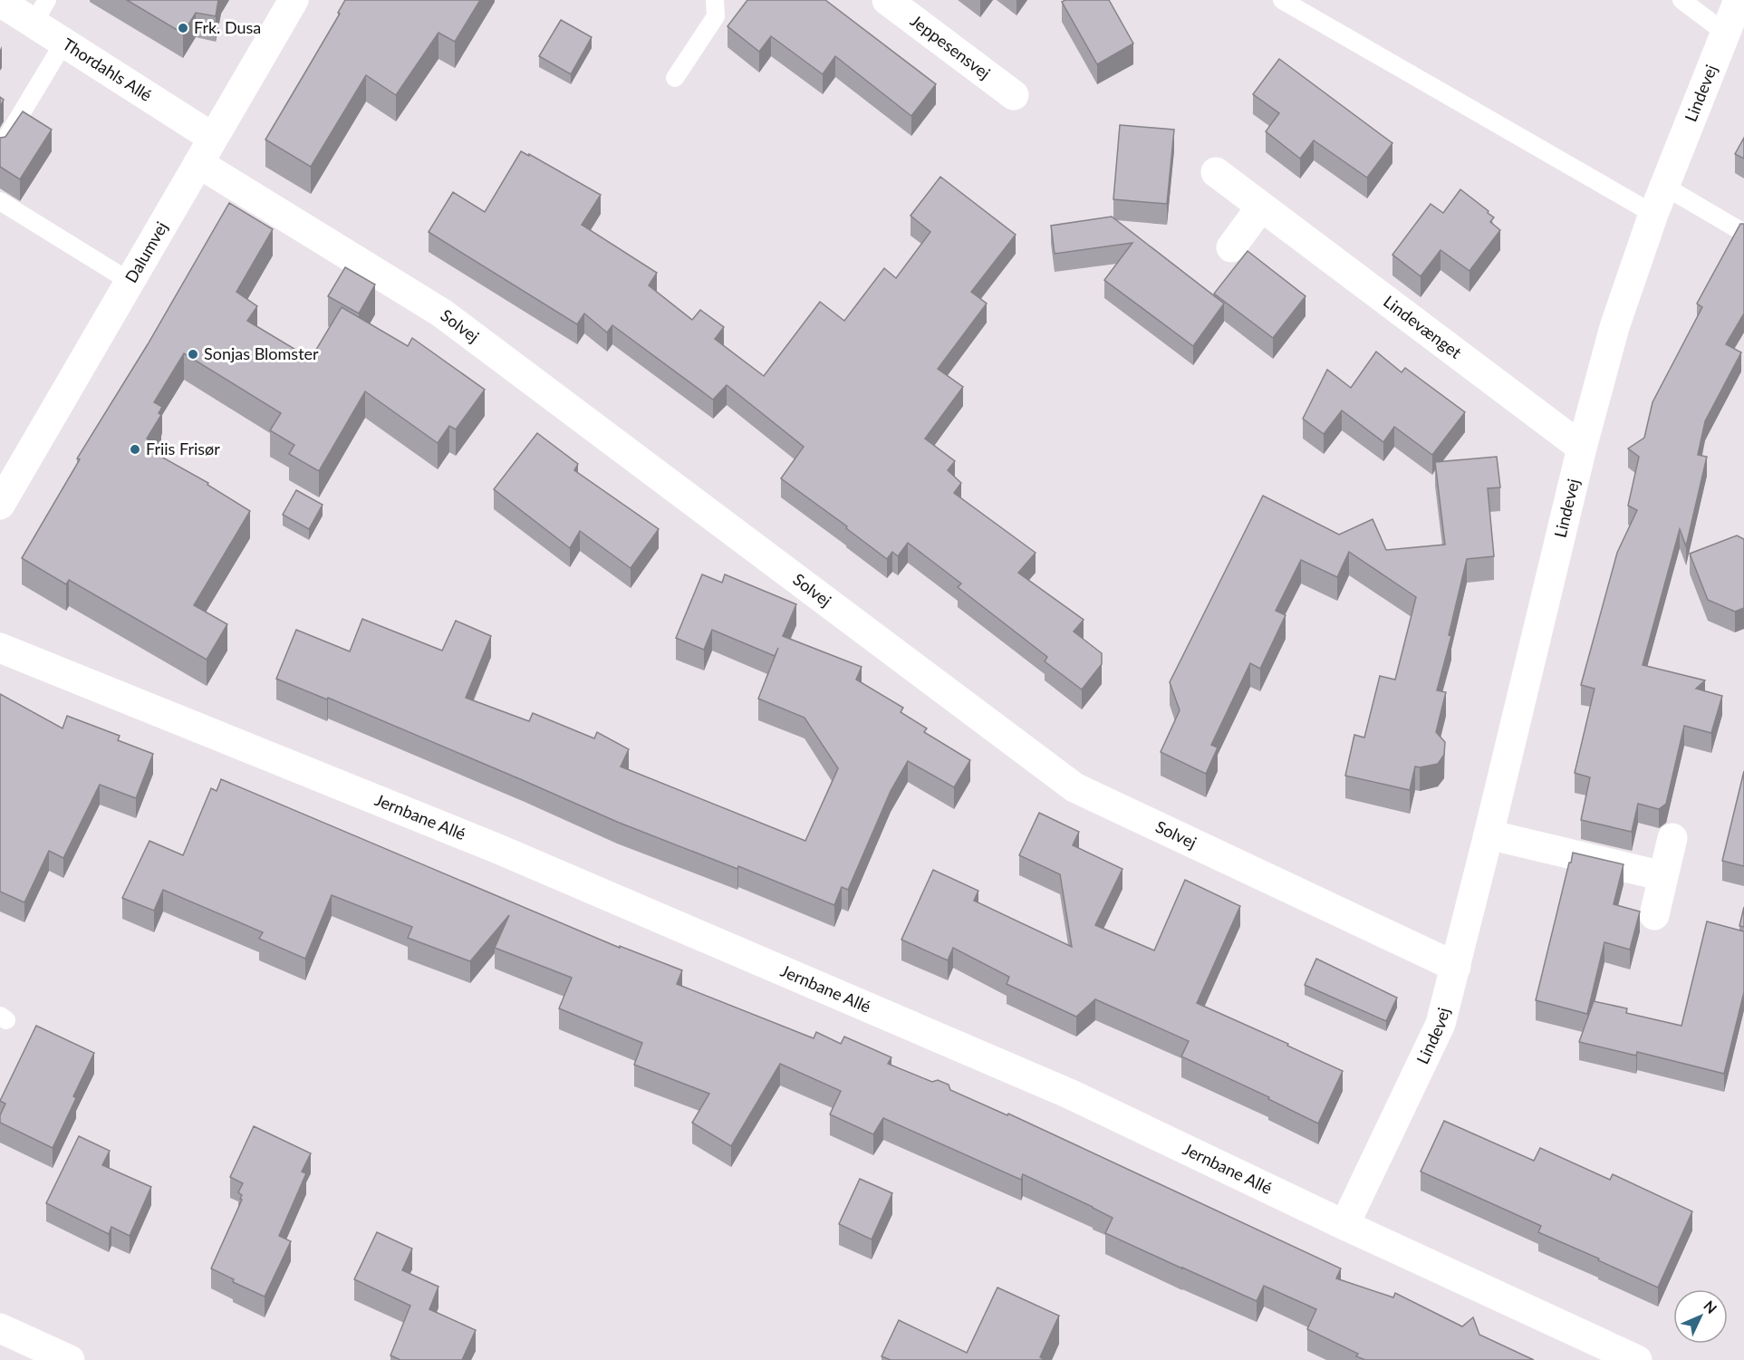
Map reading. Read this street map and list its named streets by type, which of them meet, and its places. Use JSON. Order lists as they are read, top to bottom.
{
  "streets": {
    "street": [
      "Jeppesensvej",
      "Thordahls Allé",
      "Lindevej",
      "Dalumvej",
      "Solvej",
      "Lindevænget",
      "Jernbane Allé"
    ]
  },
  "crossings": [
    ["Thordahls Allé", "Dalumvej"],
    ["Lindevej", "Solvej"],
    ["Lindevej", "Lindevænget"],
    ["Lindevej", "Jernbane Allé"],
    ["Dalumvej", "Solvej"]
  ],
  "places": ["Frk. Dusa", "Sonjas Blomster", "Friis Frisør"],
  "north": "top right"
}
